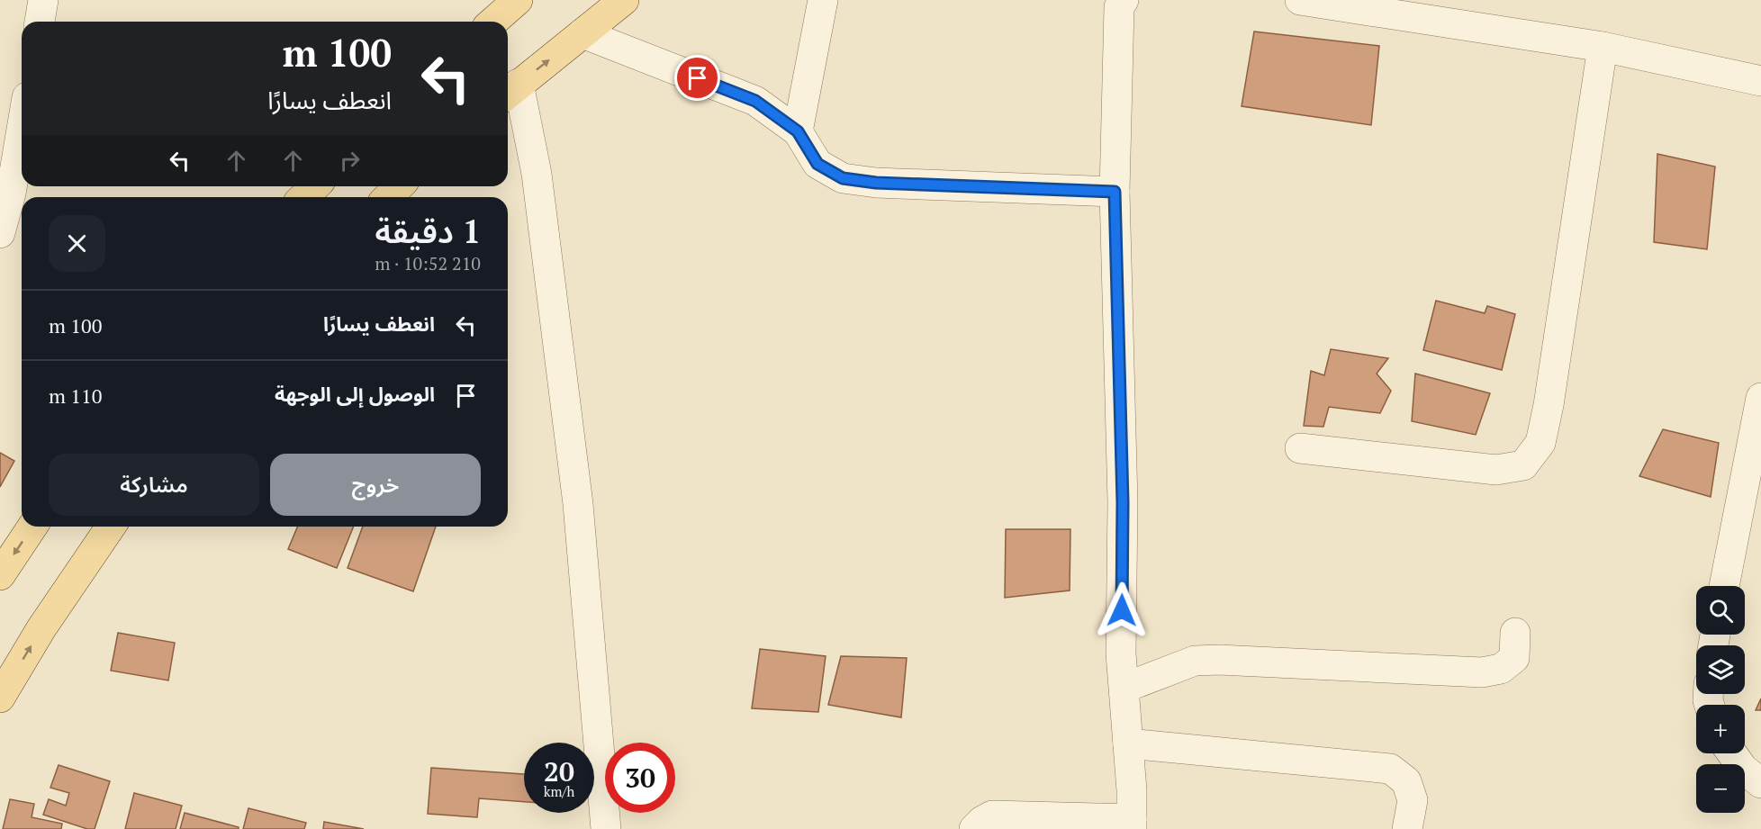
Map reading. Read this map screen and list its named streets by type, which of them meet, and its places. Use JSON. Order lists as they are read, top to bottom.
{
  "page": {
    "turn": ["100 m", "انعطف يسارًا"],
    "heading": ["1 دقيقة", "210 m · 10:52"],
    "list": [
      {
        "name": "انعطف يسارًا",
        "value": "100 m"
      },
      {
        "name": "الوصول إلى الوجهة",
        "value": "110 m"
      }
    ],
    "buttons": ["خروج", "مشاركة"],
    "map_buttons": ["+", "−"],
    "speed": "20 km/h",
    "limit": "30"
  }
}
